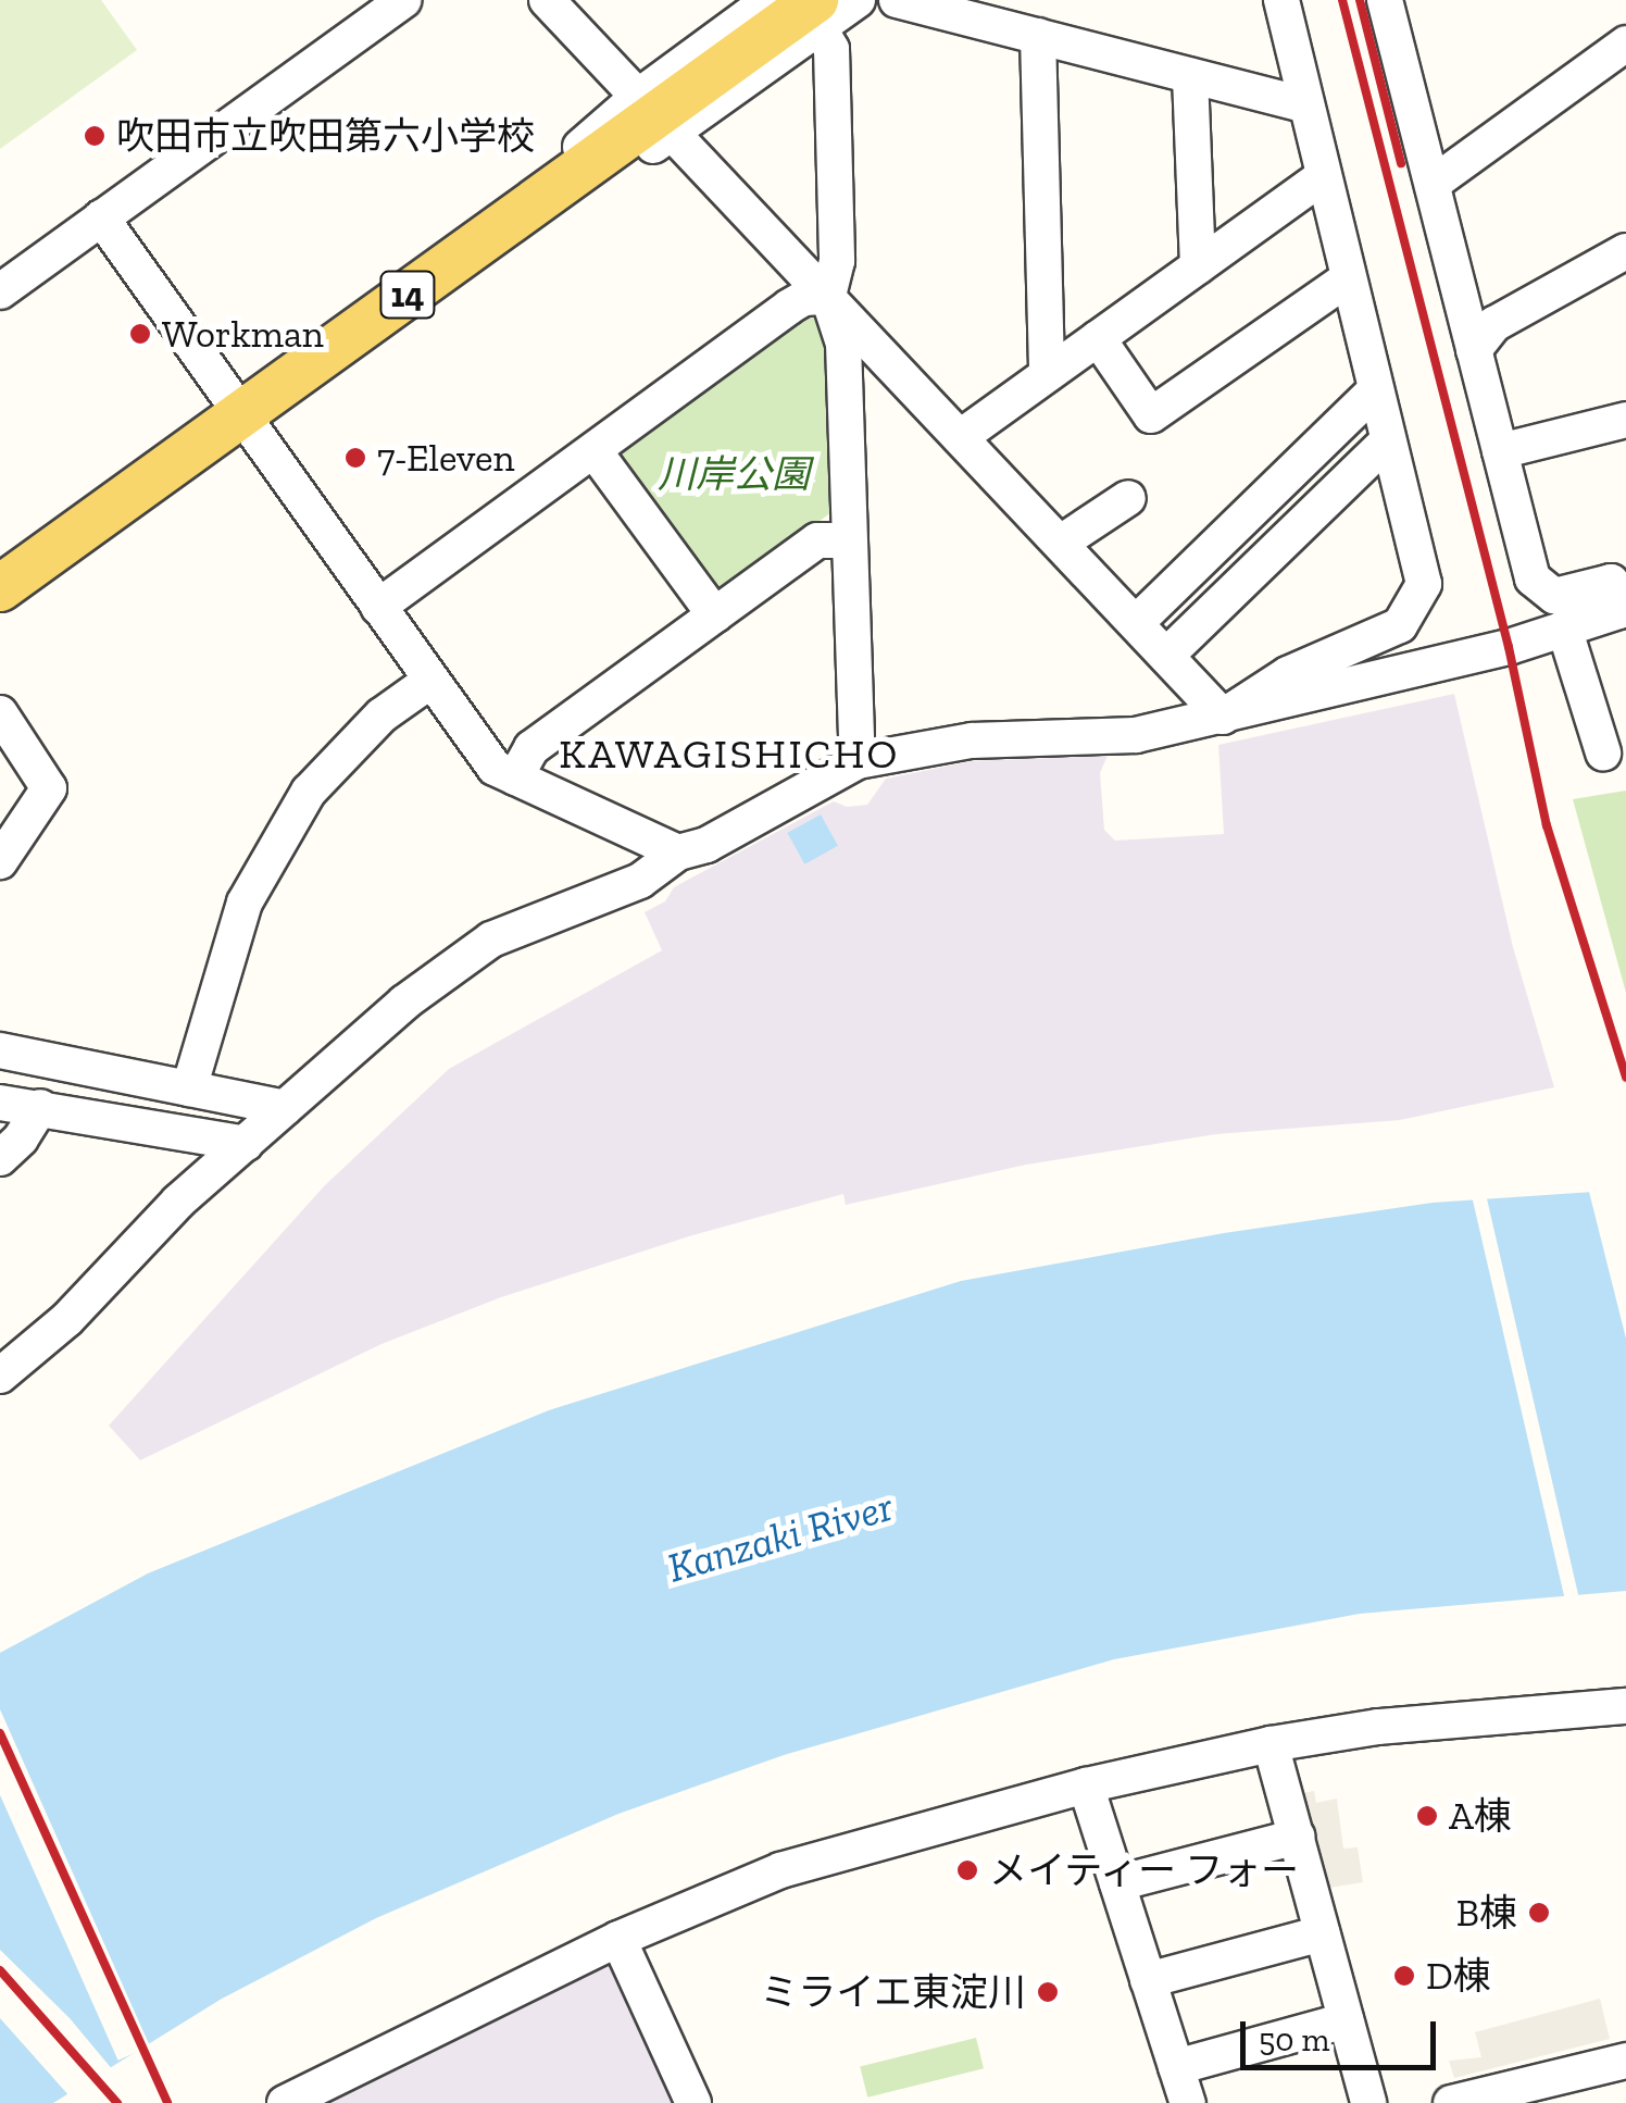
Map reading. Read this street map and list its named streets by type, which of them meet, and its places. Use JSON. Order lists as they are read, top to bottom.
{
  "streets": {
    "main road": ["14"]
  },
  "districts": ["KAWAGISHICHO"],
  "water": ["Kanzaki River"],
  "parks": ["川岸公園"],
  "places": [
    "吹田市立吹田第六小学校",
    "Workman",
    "7-Eleven",
    "A棟",
    "メイティー フォー",
    "B棟",
    "D棟",
    "ミライエ東淀川"
  ],
  "scale_bar": "50 m"
}
